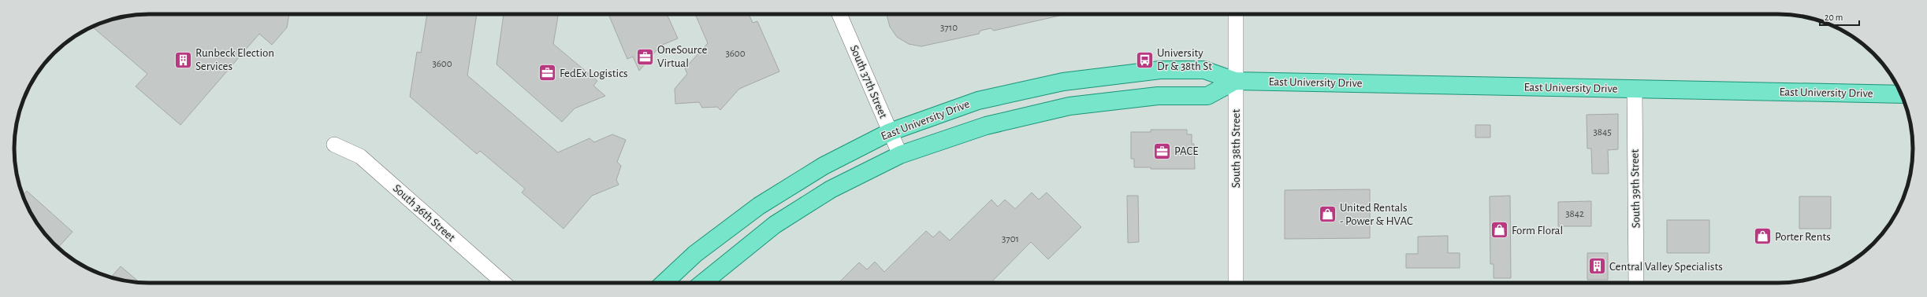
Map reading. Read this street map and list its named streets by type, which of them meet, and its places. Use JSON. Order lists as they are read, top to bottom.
{
  "streets": {
    "main road": ["East University Drive"],
    "street": [
      "South 37th Street",
      "South 38th Street",
      "South 39th Street",
      "South 36th Street"
    ]
  },
  "crossings": [
    ["South 37th Street", "East University Drive"],
    ["East University Drive", "South 38th Street"],
    ["East University Drive", "South 39th Street"]
  ],
  "places": {
    "office": ["OneSource Virtual", "FedEx Logistics", "PACE"],
    "building": ["Runbeck Election Services", "Central Valley Specialists"],
    "bus stop": ["University Dr & 38th St"],
    "shop": ["United Rentals - Power & HVAC", "Form Floral", "Porter Rents"]
  },
  "house_numbers": [
    "3710",
    "3600",
    "3600",
    "3845",
    "3842",
    "3701"
  ],
  "scale_bar": "20 m"
}
